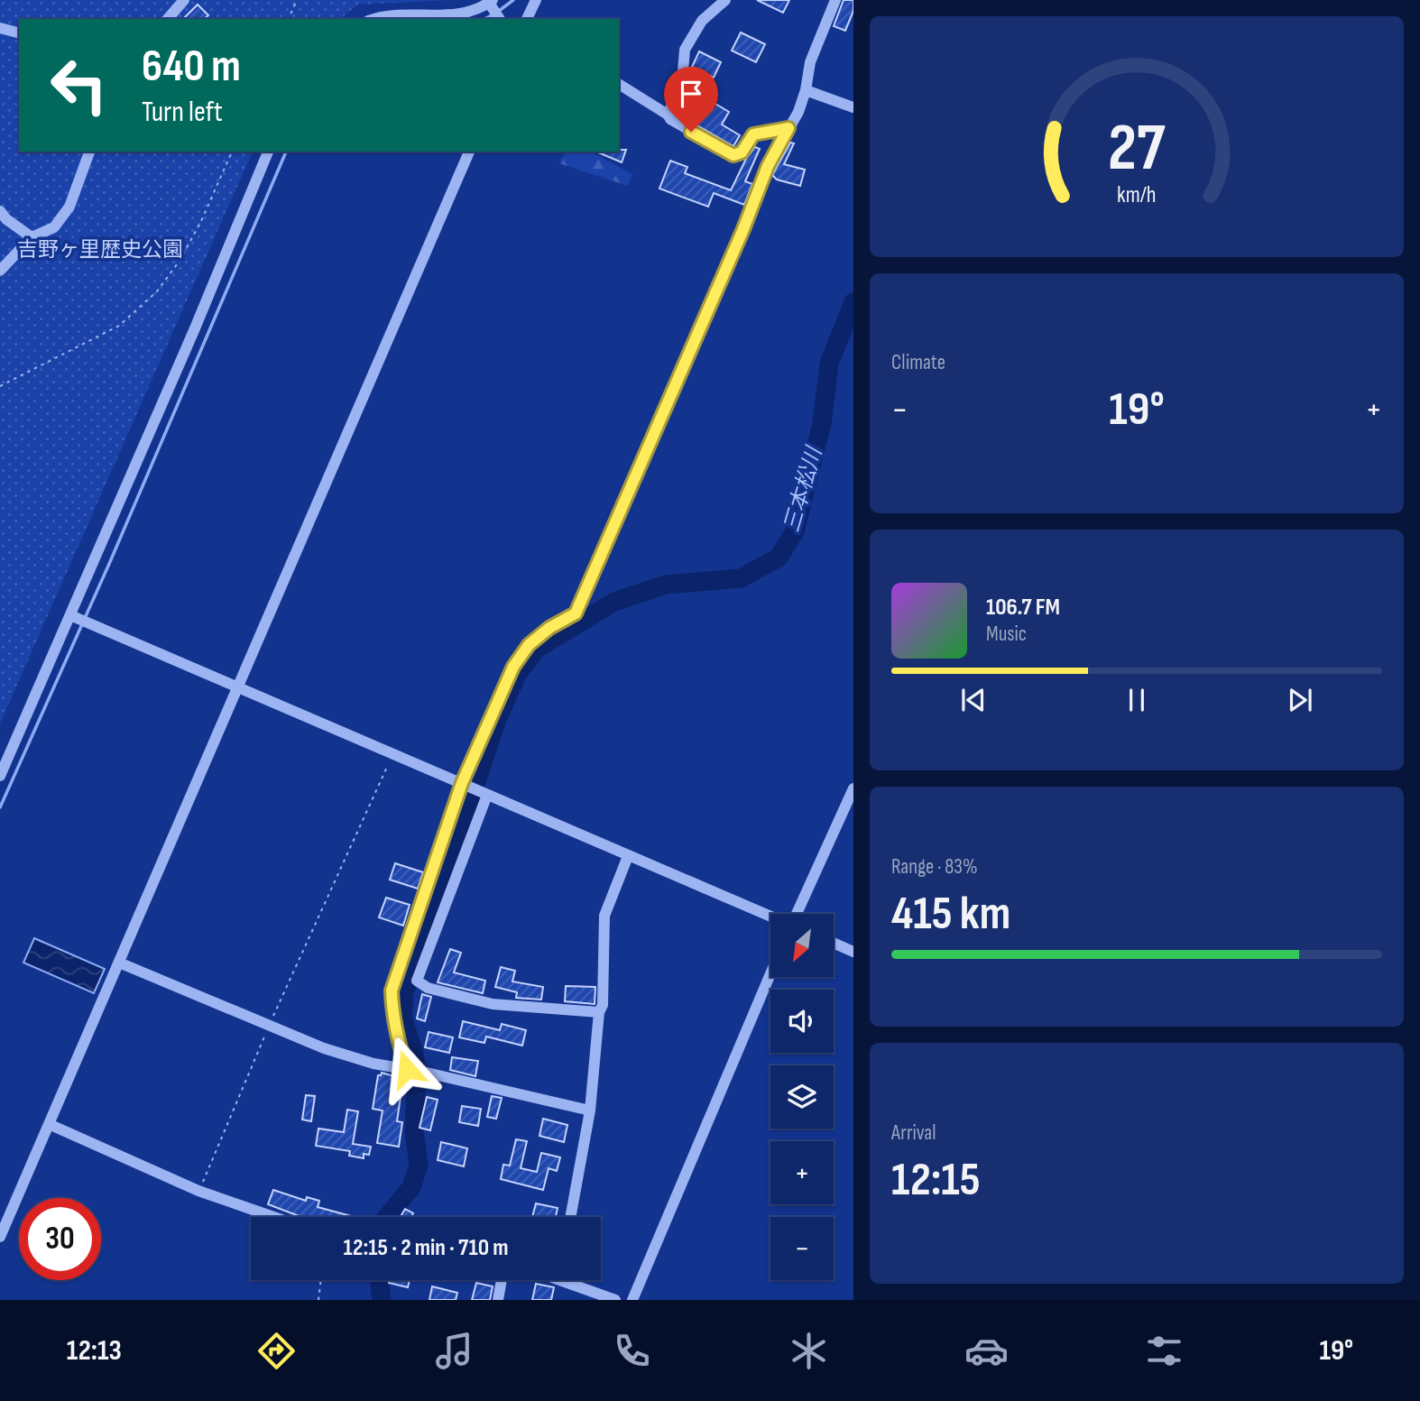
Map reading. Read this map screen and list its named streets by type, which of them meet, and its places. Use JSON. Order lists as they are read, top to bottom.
{
  "water": ["三本松川"],
  "parks": ["吉野ヶ里歴史公園"],
  "north": "bottom left",
  "page": {
    "turn": ["640 m", "Turn left"],
    "tile": [
      "Climate",
      ["Range · 83%", "415 km"],
      ["Arrival", "12:15"]
    ],
    "heat": ["−", "19°", "+"],
    "song": ["106.7 FM", "Music"],
    "map_buttons": ["+", "−"],
    "limit": "30",
    "trip": "12:15 · 2 min · 710 m",
    "tabs": ["12:13", "19°"],
    "gauge": ["27", "km/h"]
  }
}
